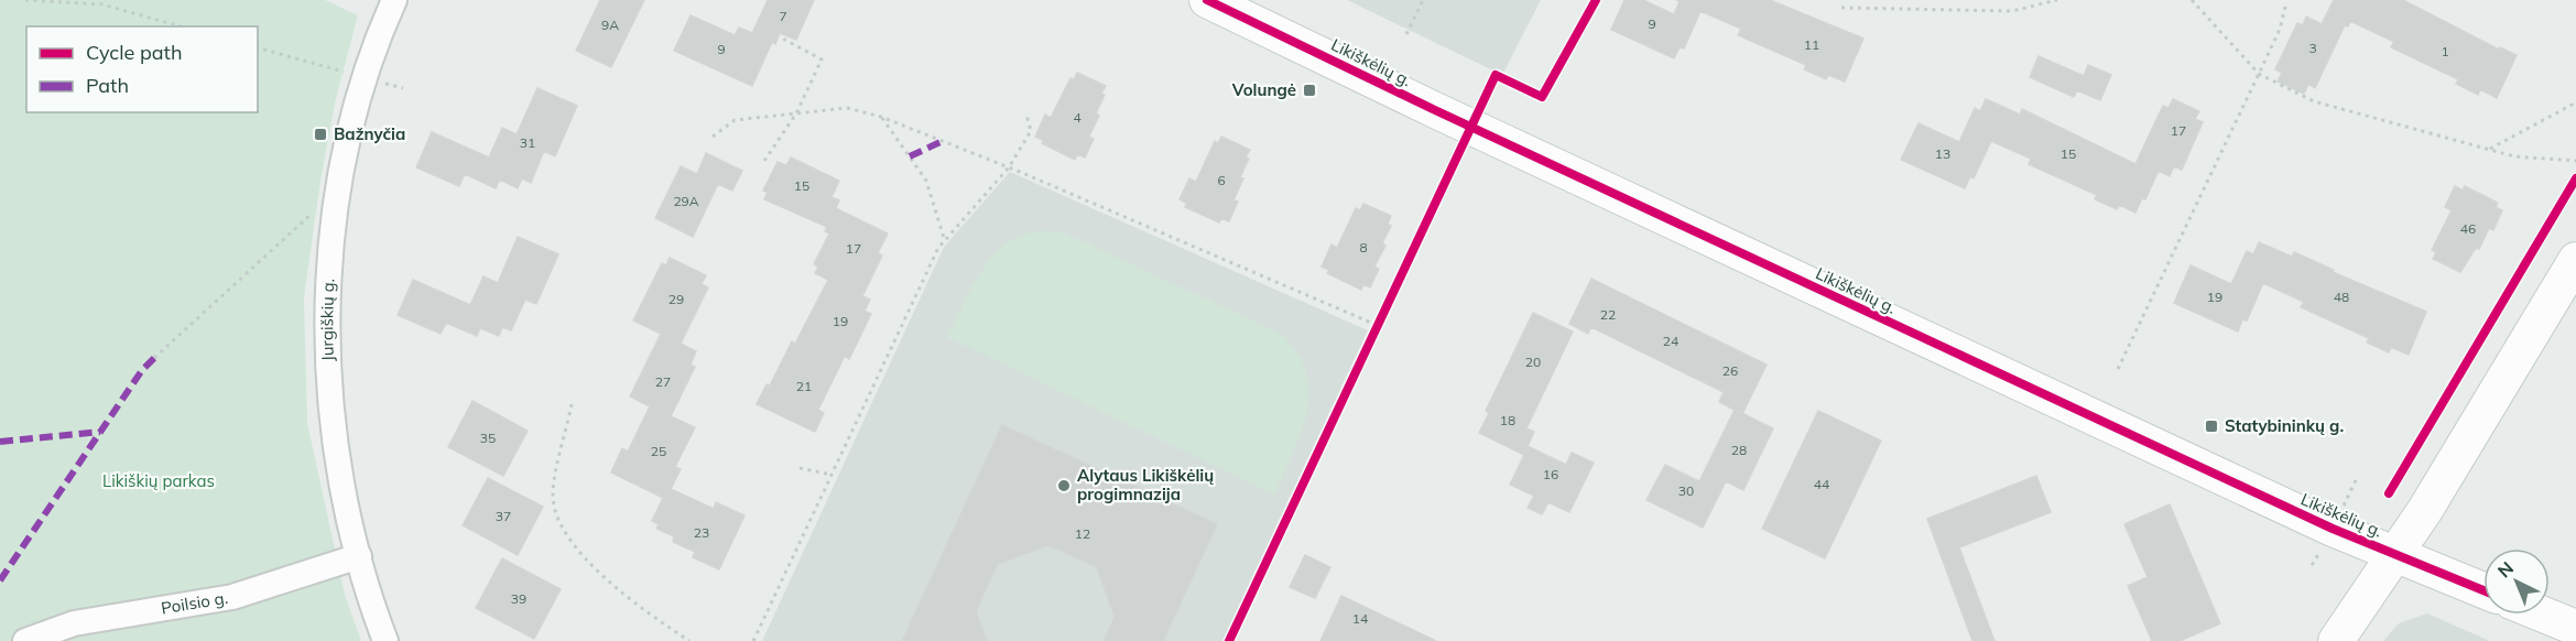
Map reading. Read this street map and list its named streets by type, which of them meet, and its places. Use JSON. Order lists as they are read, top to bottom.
{
  "streets": {
    "street": ["Likiškėlių g.", "Jurgiškių g.", "Poilsio g."]
  },
  "crossings": [
    ["Jurgiškių g.", "Poilsio g."]
  ],
  "parks": ["Likiškių parkas"],
  "places": {
    "transit": ["Volungė", "Bažnyčia", "Statybininkų g."],
    "other": ["Alytaus Likiškėlių progimnazija"]
  },
  "house_numbers": [
    "7",
    "9",
    "9A",
    "11",
    "3",
    "9",
    "1",
    "4",
    "17",
    "31",
    "13",
    "15",
    "6",
    "15",
    "29A",
    "46",
    "8",
    "17",
    "19",
    "48",
    "29",
    "22",
    "19",
    "24",
    "20",
    "26",
    "27",
    "21",
    "18",
    "35",
    "28",
    "25",
    "16",
    "44",
    "30",
    "37",
    "23",
    "12",
    "39",
    "14"
  ],
  "legend": ["Cycle path", "Path"],
  "north": "top left"
}
